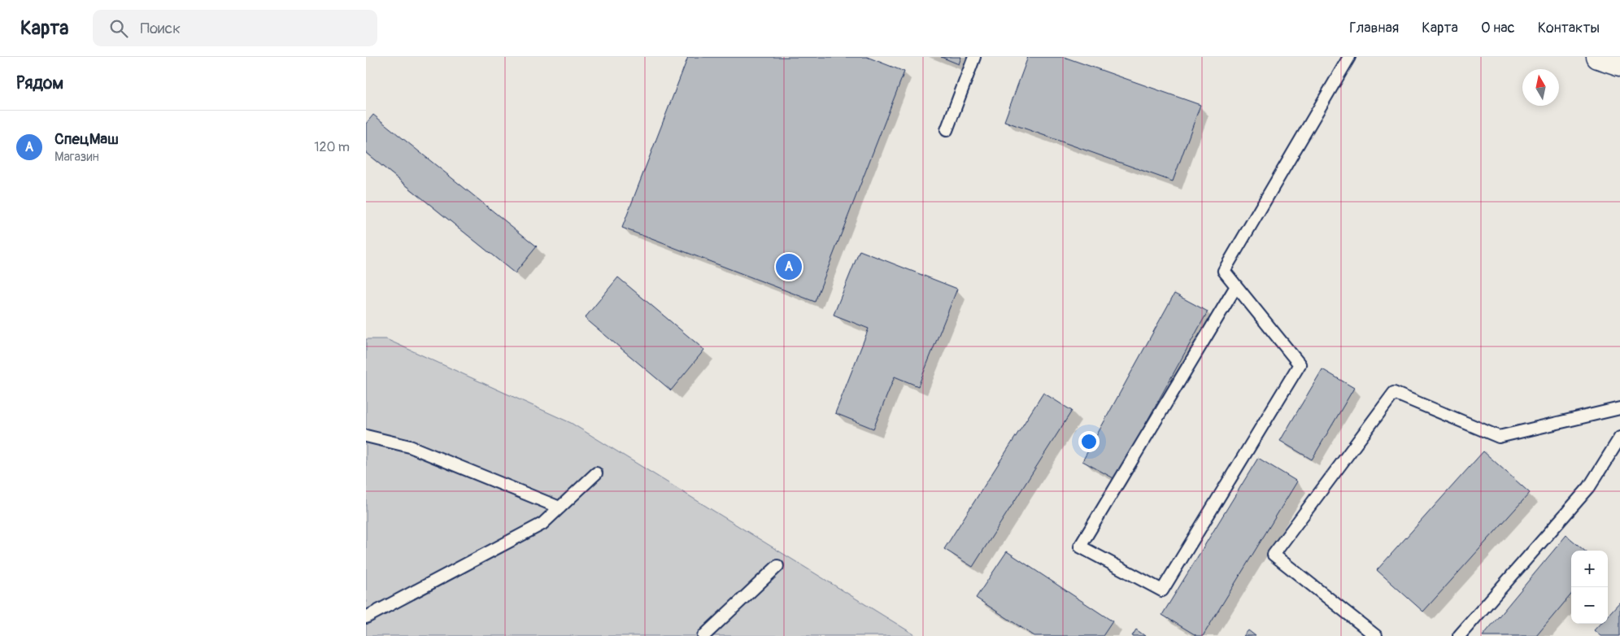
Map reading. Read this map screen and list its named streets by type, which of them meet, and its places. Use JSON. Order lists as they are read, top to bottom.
{
  "north": "top",
  "page": {
    "header": "Карта",
    "search": "Поиск",
    "nav": [
      "Главная",
      "Карта",
      "О нас",
      "Контакты"
    ],
    "heading": "Рядом",
    "list": [
      {
        "mark": "A",
        "name": "СпецМаш",
        "note": "Магазин",
        "value": "120 m"
      }
    ],
    "pins": "A",
    "map_buttons": ["+", "−"]
  }
}
